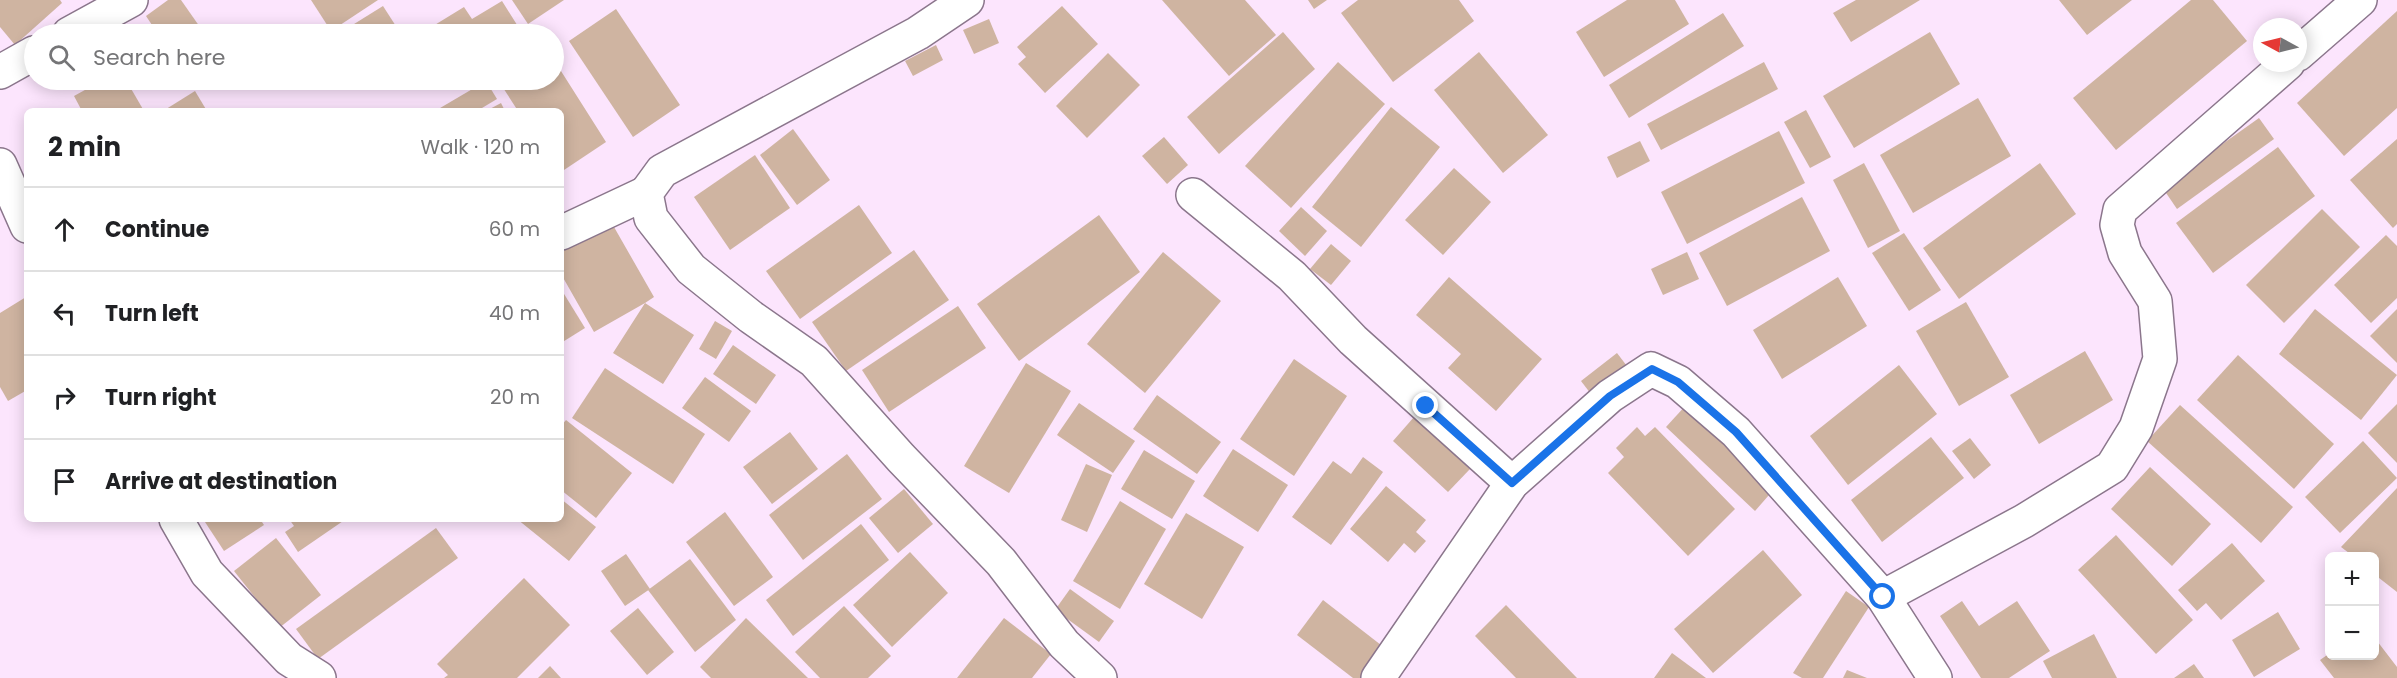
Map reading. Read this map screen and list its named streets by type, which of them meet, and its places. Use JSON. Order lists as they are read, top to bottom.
{
  "north": "left",
  "page": {
    "search": "Search here",
    "heading": ["2 min", "Walk · 120 m"],
    "list": [
      ["Continue", "60 m"],
      ["Turn left", "40 m"],
      ["Turn right", "20 m"],
      "Arrive at destination"
    ],
    "map_buttons": ["+", "−"]
  }
}
